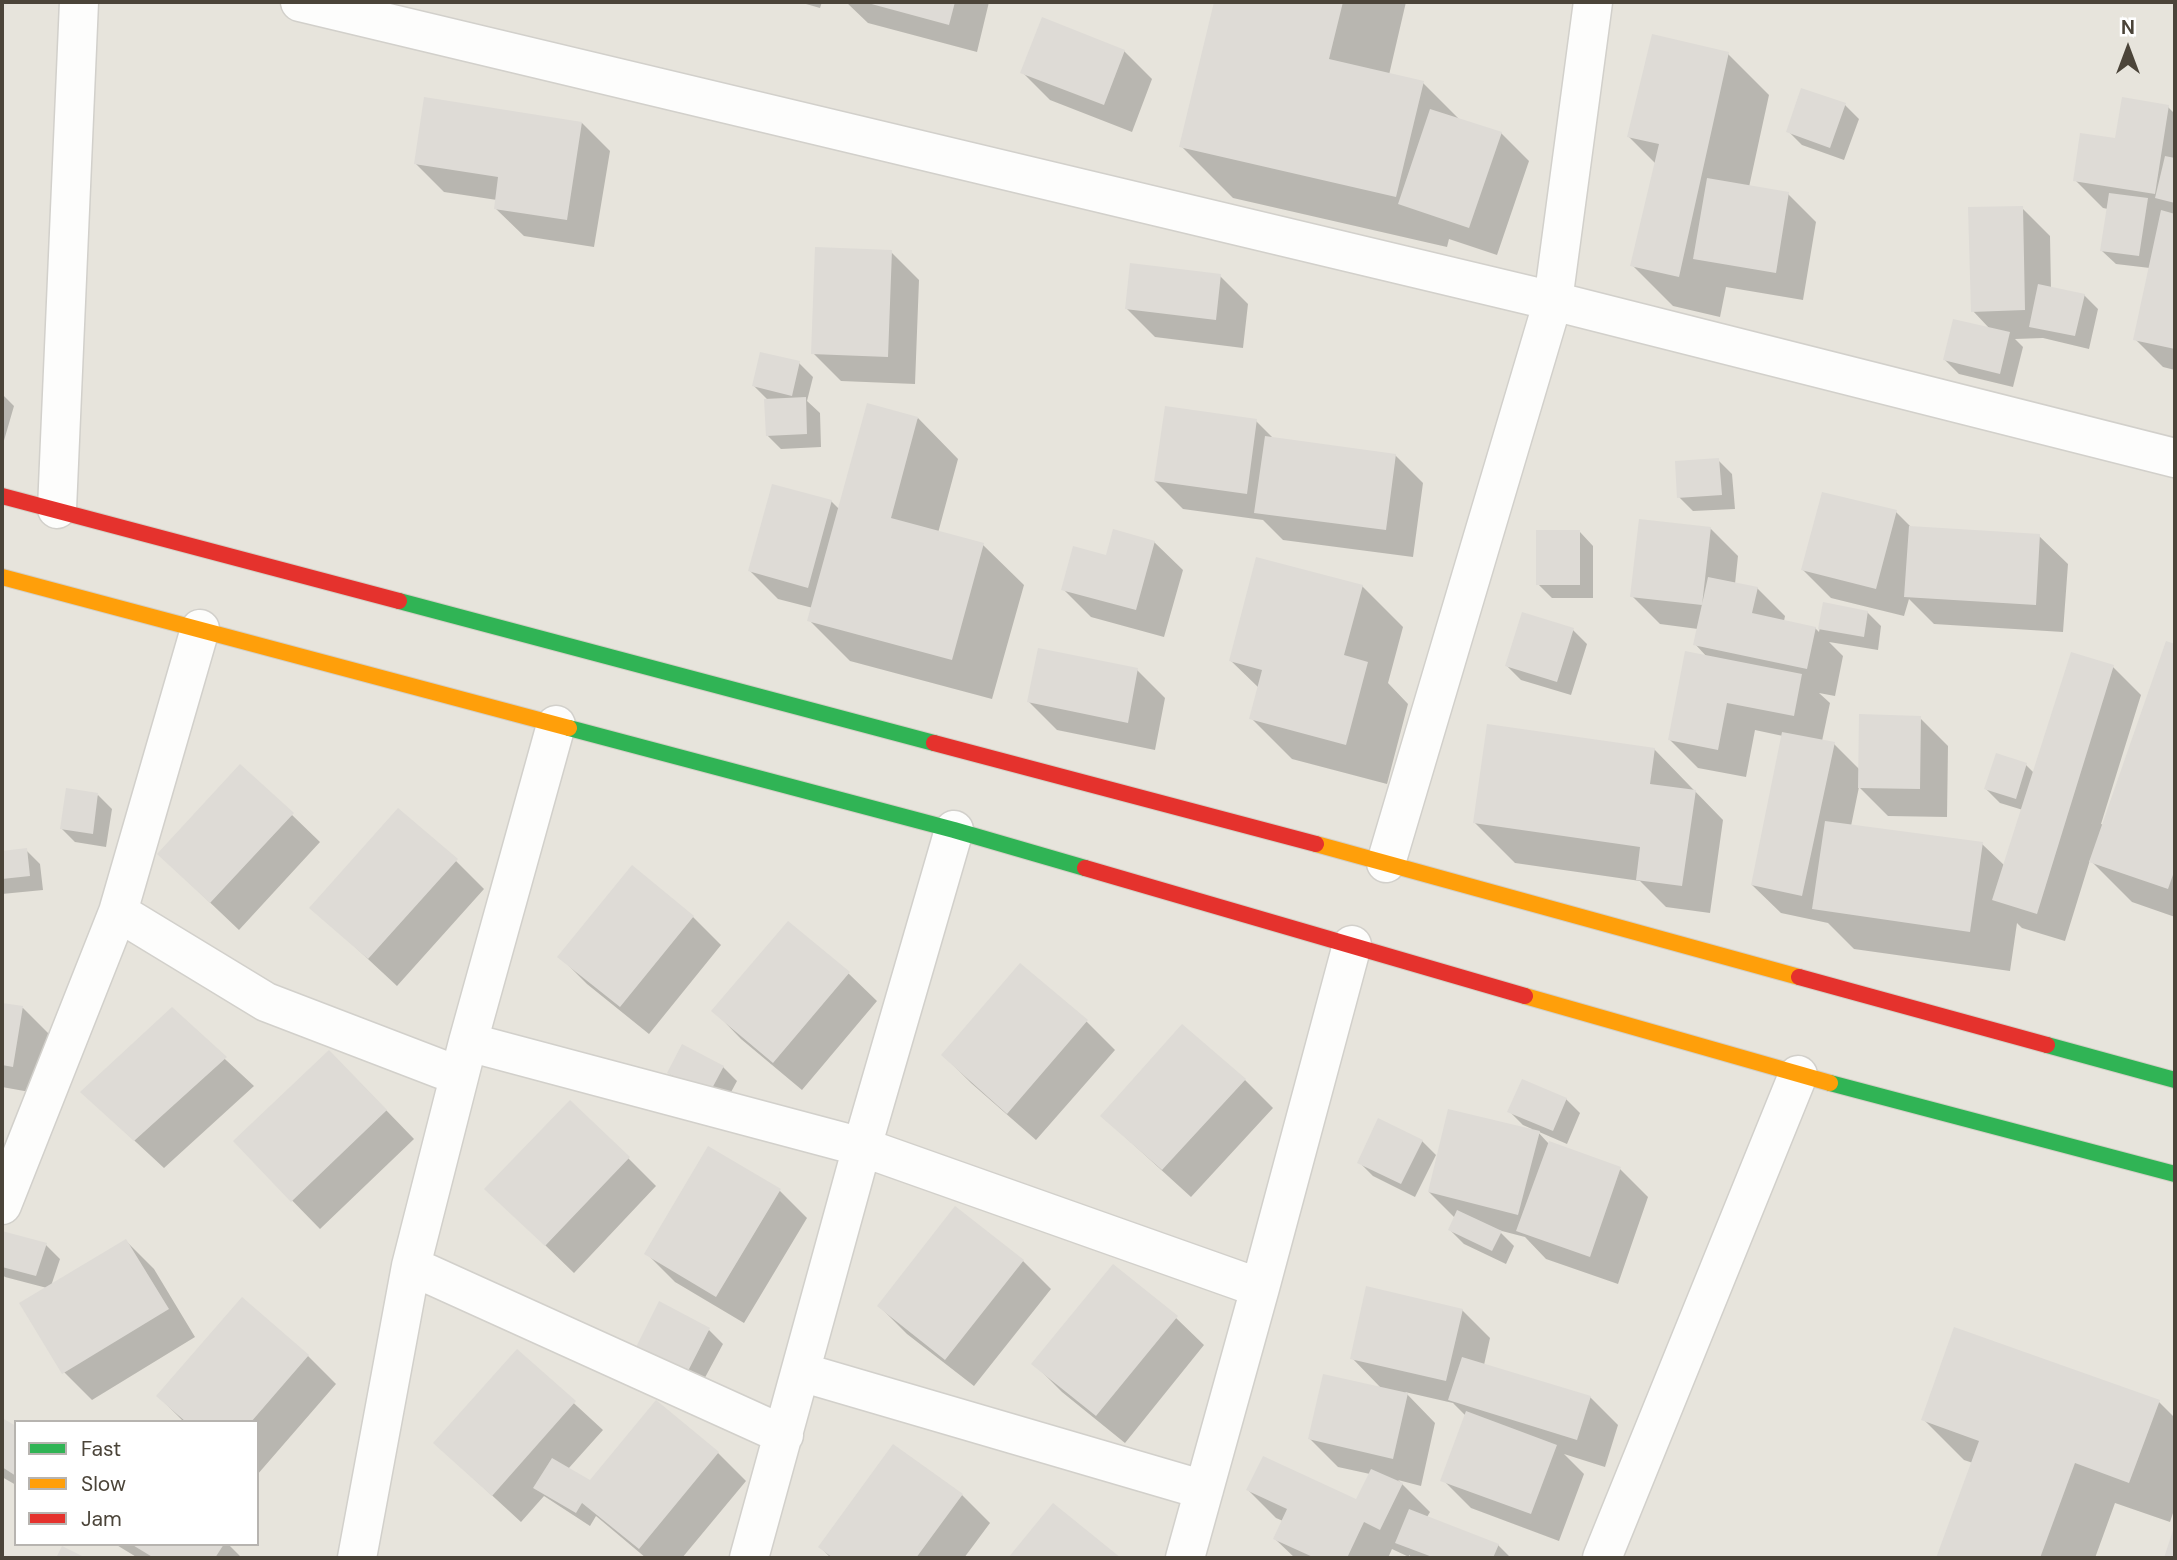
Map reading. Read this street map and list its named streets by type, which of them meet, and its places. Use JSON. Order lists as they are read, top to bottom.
{
  "legend": ["Fast", "Slow", "Jam"],
  "north": "top"
}
